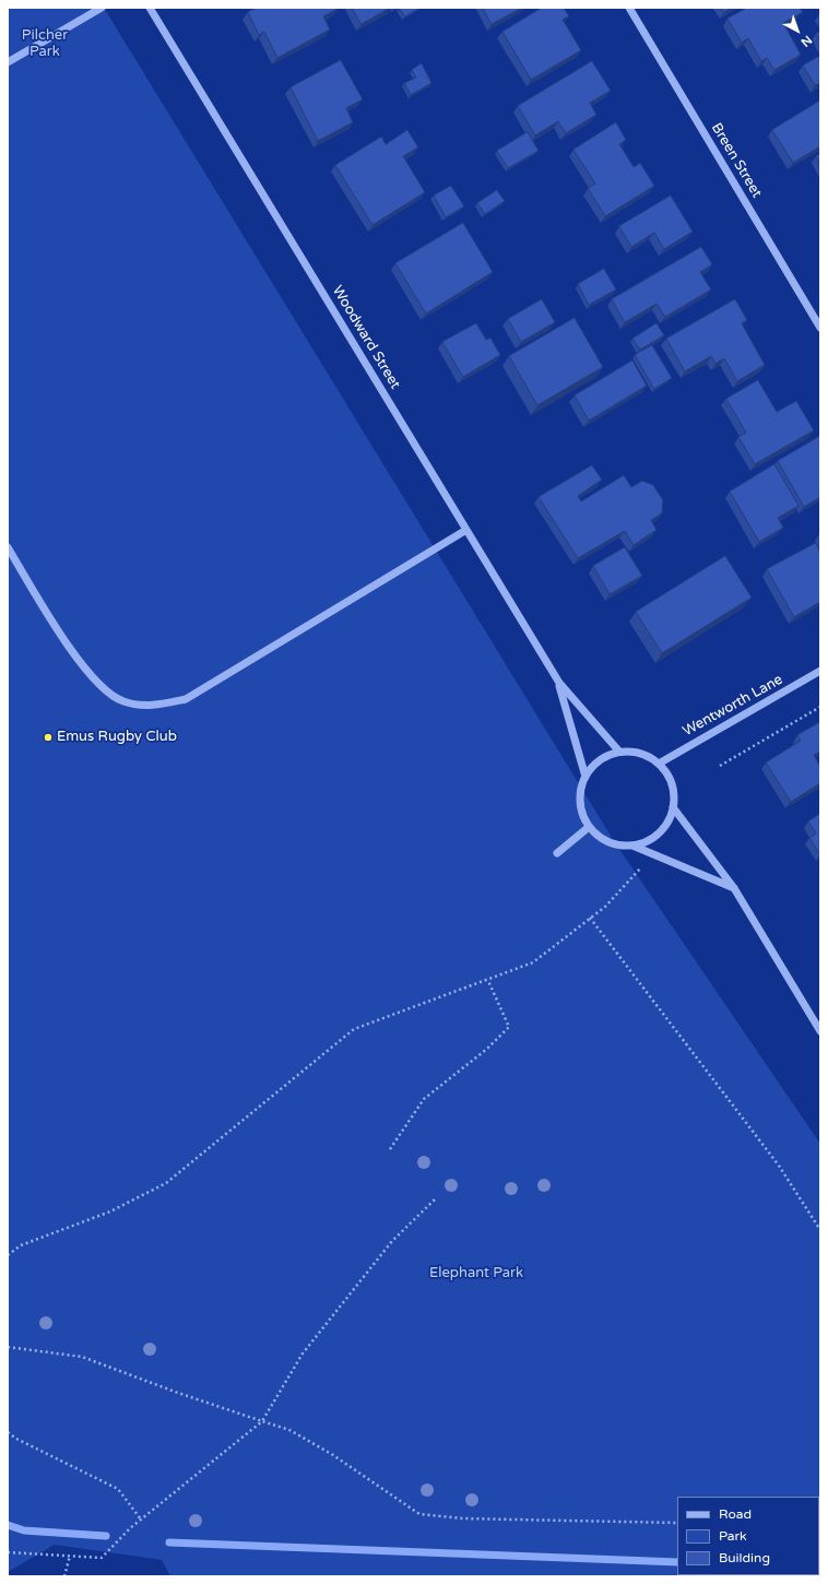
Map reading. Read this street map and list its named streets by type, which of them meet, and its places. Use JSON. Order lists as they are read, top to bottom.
{
  "streets": {
    "street": ["Breen Street", "Woodward Street", "Wentworth Lane"]
  },
  "crossings": [
    ["Woodward Street", "Wentworth Lane"]
  ],
  "parks": ["Pilcher Park", "Elephant Park"],
  "places": ["Emus Rugby Club"],
  "legend": ["Road", "Park", "Building"],
  "north": "bottom right"
}
